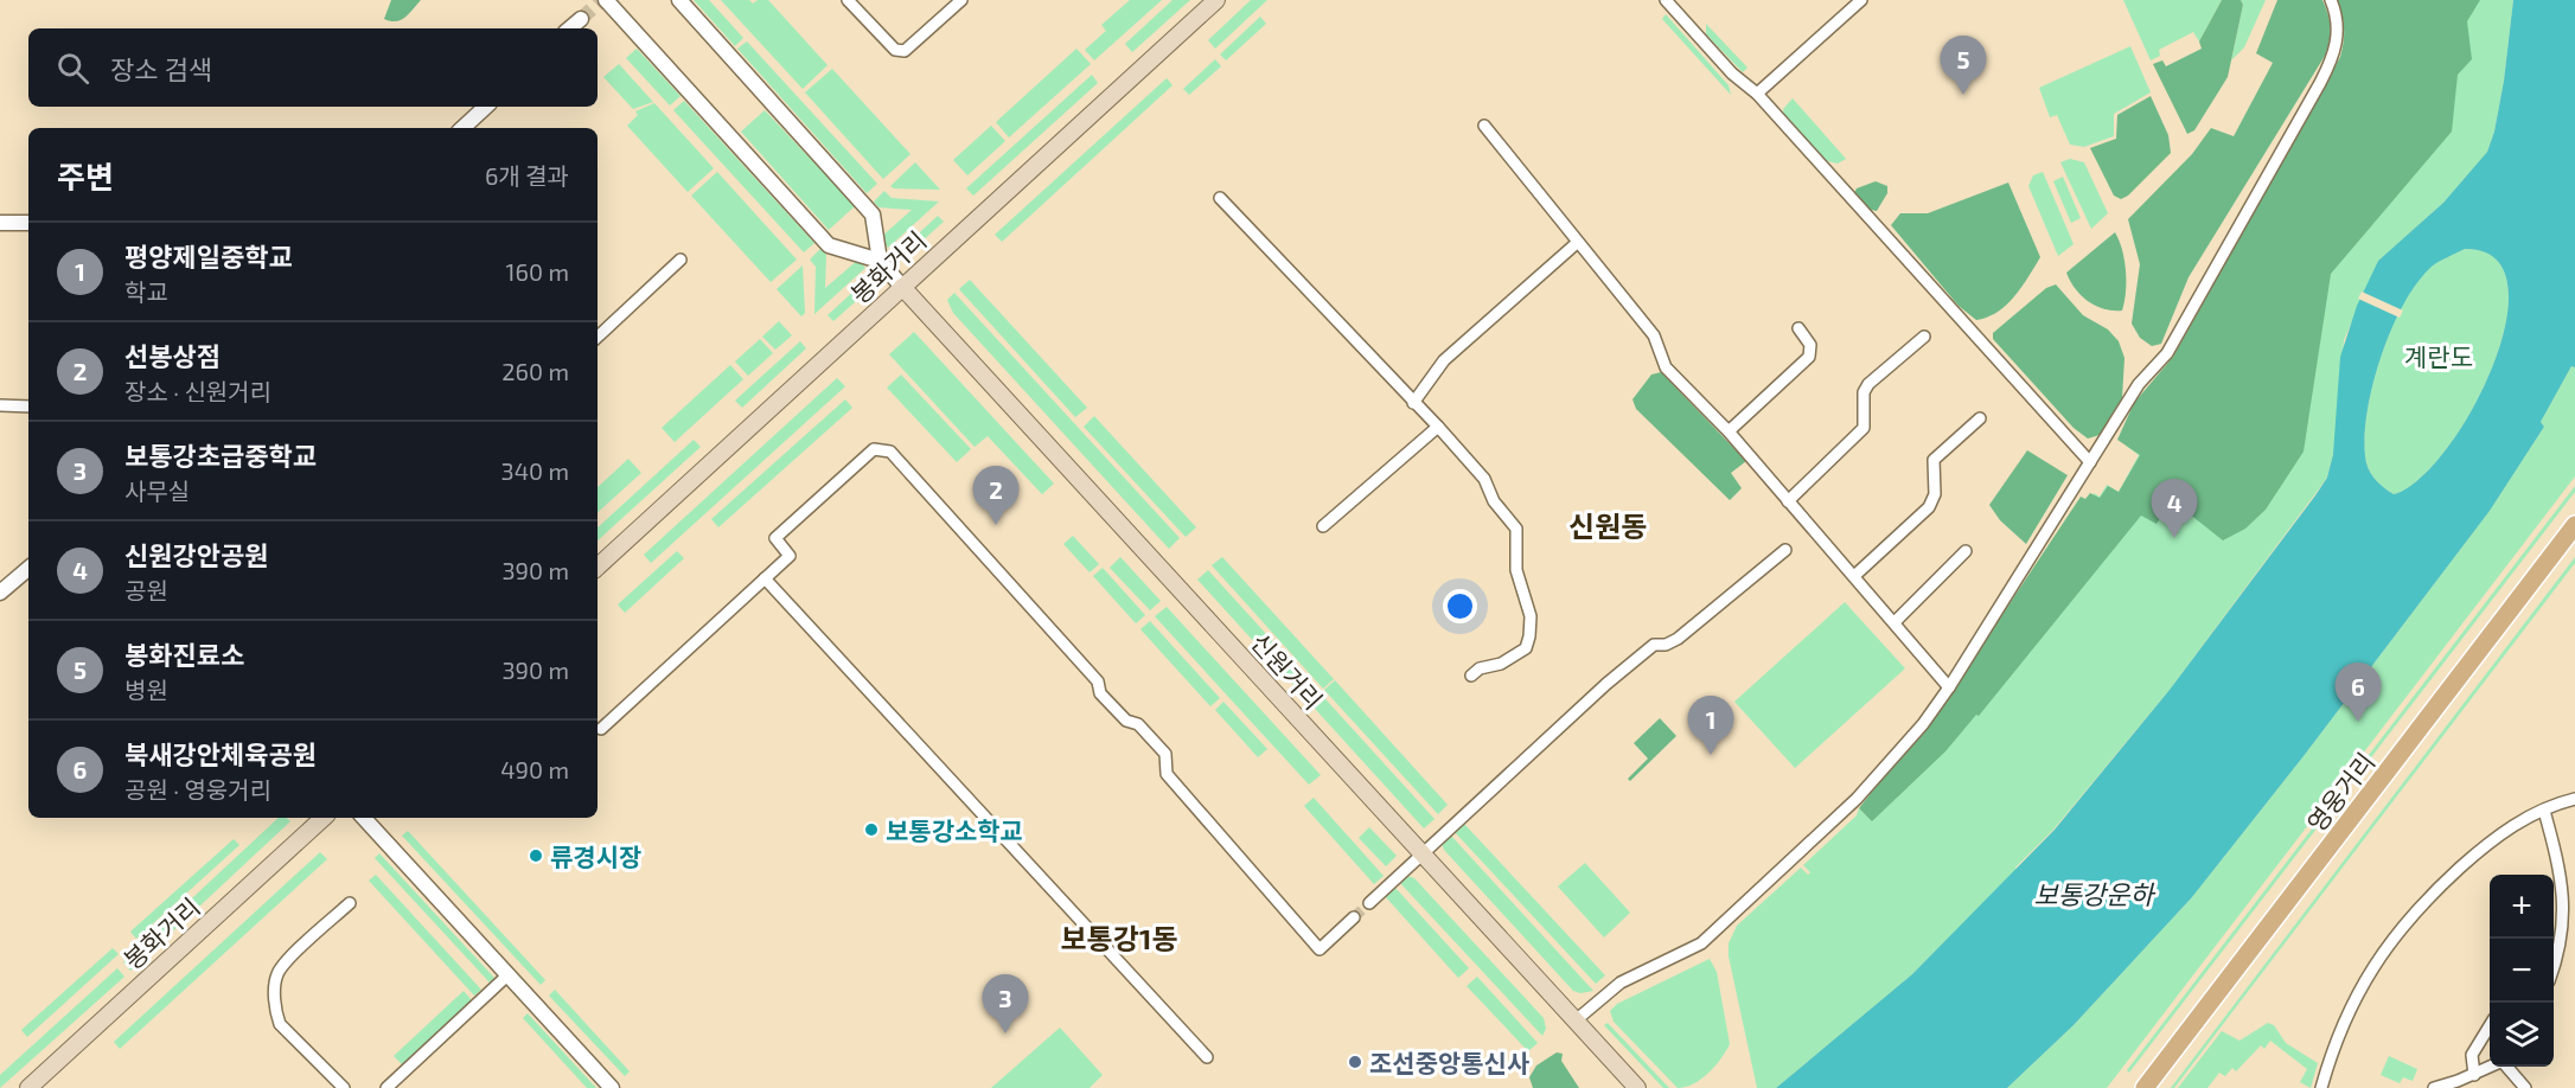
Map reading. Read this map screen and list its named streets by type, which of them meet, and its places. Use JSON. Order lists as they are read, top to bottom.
{
  "streets": {
    "main road": ["봉화거리", "신원거리", "영웅거리"]
  },
  "crossings": [
    ["봉화거리", "신원거리"]
  ],
  "districts": ["신원동", "보통강1동"],
  "water": ["보통강운하"],
  "parks": ["계란도"],
  "places": ["보통강소학교", "류경시장", "조선중앙통신사"],
  "page": {
    "search": "장소 검색",
    "pins": [
      "5",
      "2",
      "4",
      "6",
      "1",
      "3"
    ],
    "heading": ["주변", "6개 결과"],
    "list": [
      {
        "mark": "1",
        "name": "평양제일중학교",
        "note": "학교",
        "value": "160 m"
      },
      {
        "mark": "2",
        "name": "선봉상점",
        "note": "장소 · 신원거리",
        "value": "260 m"
      },
      {
        "mark": "3",
        "name": "보통강초급중학교",
        "note": "사무실",
        "value": "340 m"
      },
      {
        "mark": "4",
        "name": "신원강안공원",
        "note": "공원",
        "value": "390 m"
      },
      {
        "mark": "5",
        "name": "봉화진료소",
        "note": "병원",
        "value": "390 m"
      },
      {
        "mark": "6",
        "name": "북새강안체육공원",
        "note": "공원 · 영웅거리",
        "value": "490 m"
      }
    ],
    "map_buttons": ["+", "−"]
  }
}
